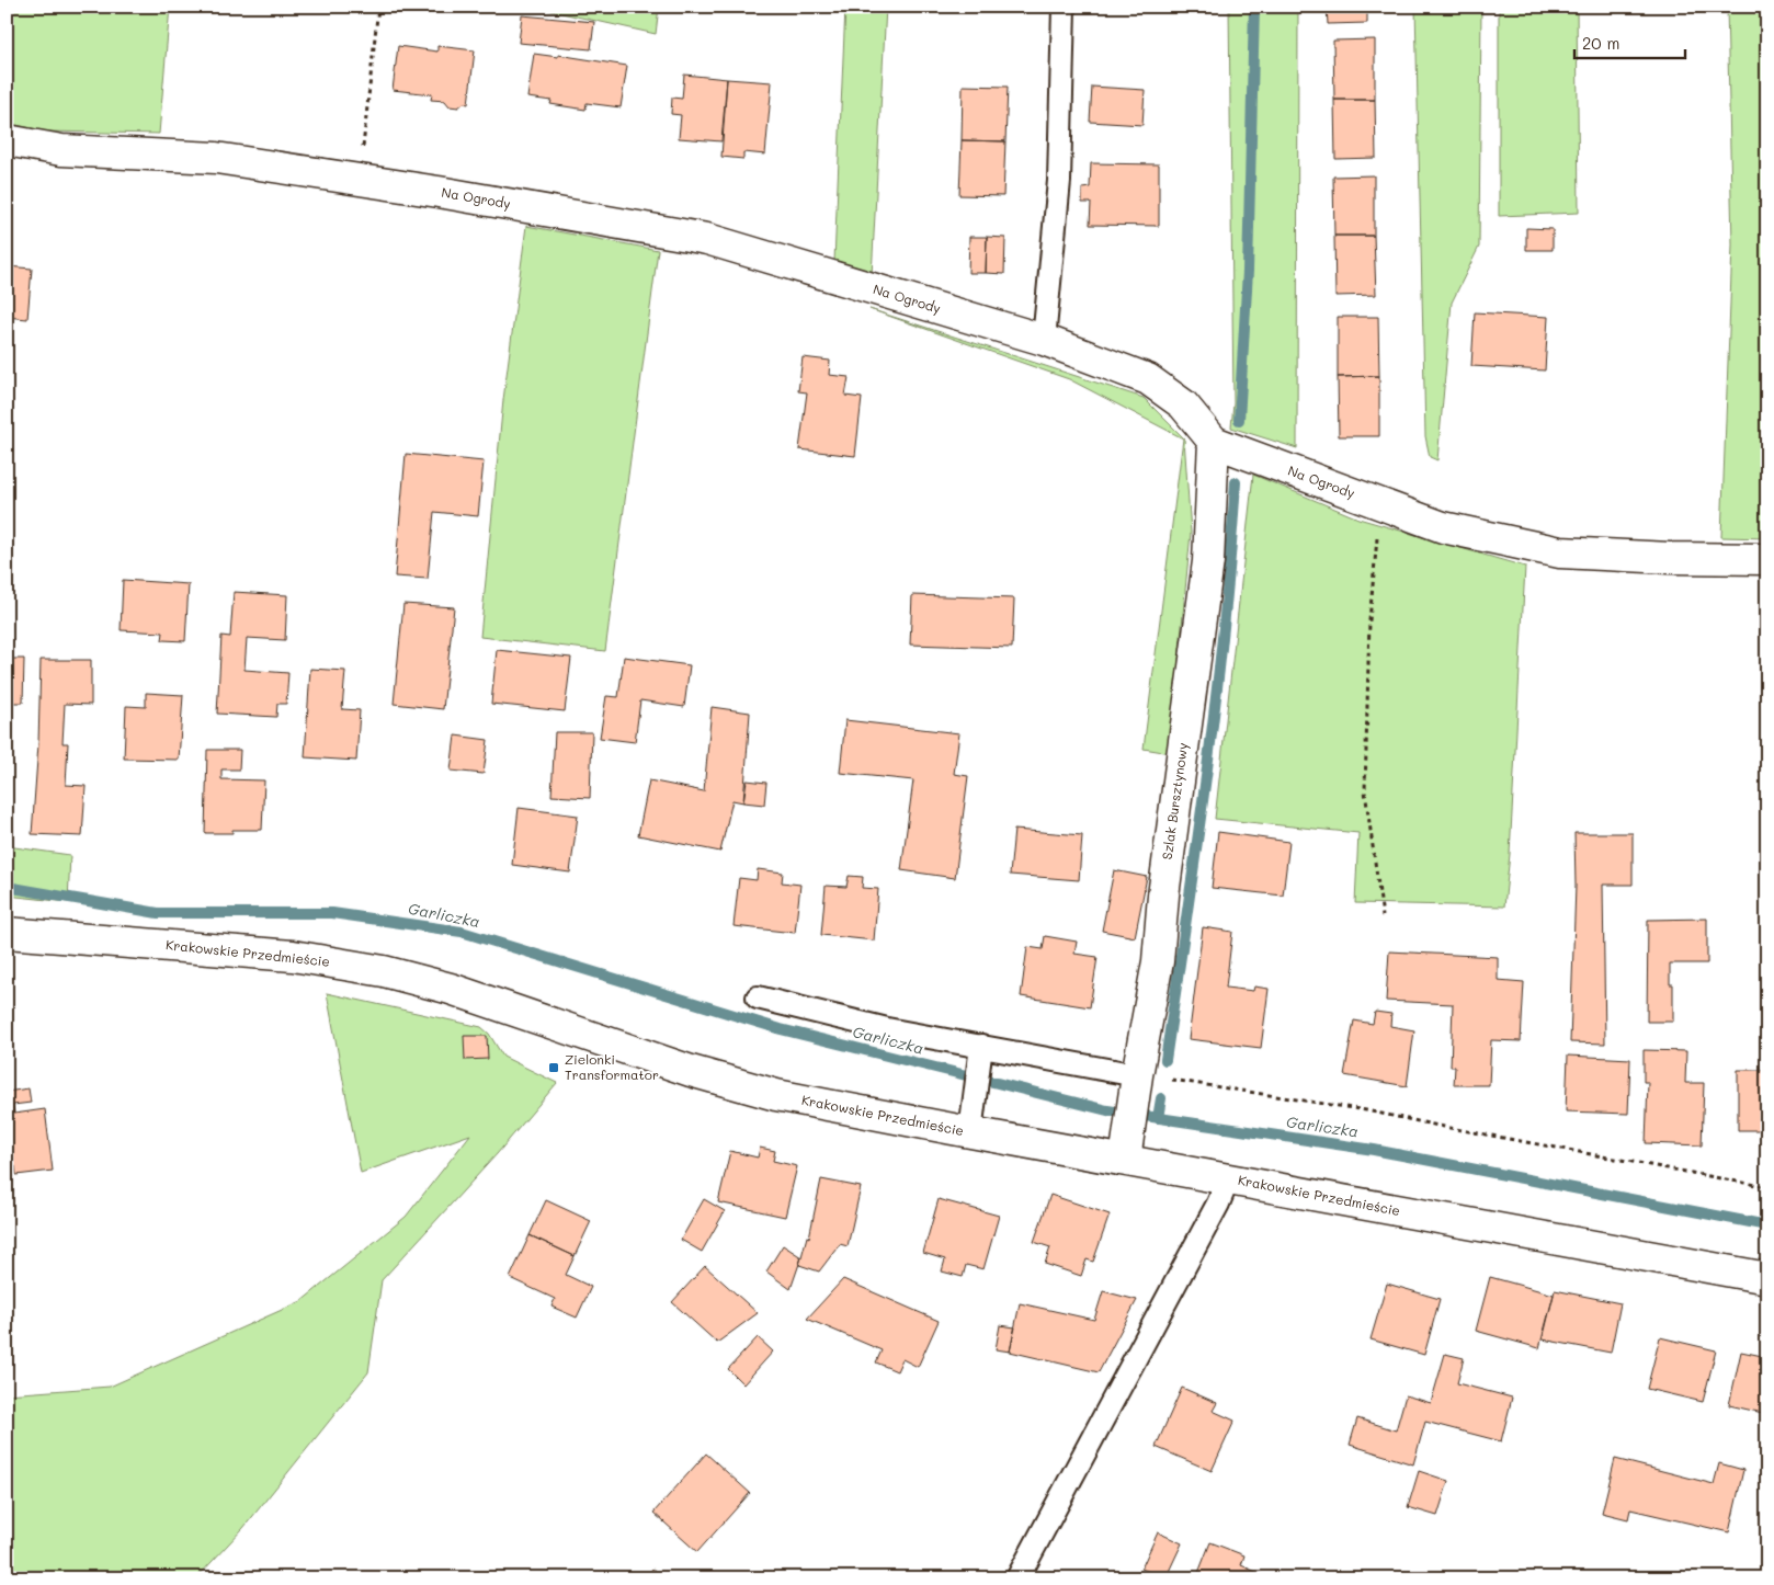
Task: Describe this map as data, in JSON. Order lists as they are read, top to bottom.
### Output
{
  "streets": {
    "street": ["Na Ogrody", "Szlak Bursztynowy", "Krakowskie Przedmieście"]
  },
  "crossings": [
    ["Na Ogrody", "Szlak Bursztynowy"],
    ["Szlak Bursztynowy", "Krakowskie Przedmieście"]
  ],
  "water": ["Garliczka"],
  "places": {
    "transit": ["Zielonki Transformator"]
  },
  "scale_bar": "20 m"
}
